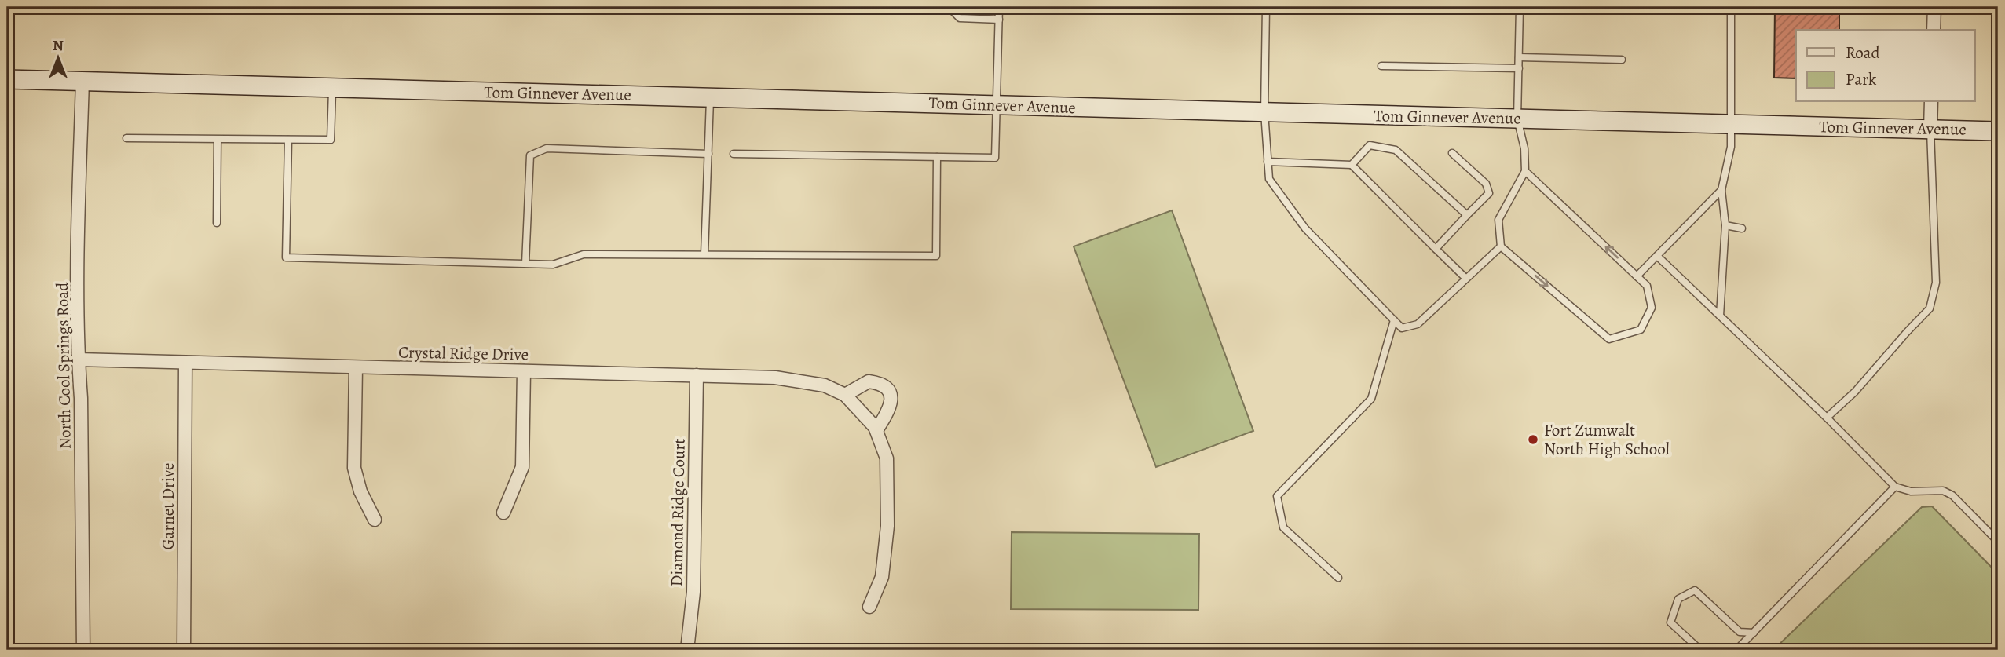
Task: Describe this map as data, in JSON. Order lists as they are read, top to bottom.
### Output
{
  "streets": {
    "main road": ["Tom Ginnever Avenue"],
    "street": [
      "Crystal Ridge Drive",
      "North Cool Springs Road",
      "Garnet Drive",
      "Diamond Ridge Court"
    ]
  },
  "crossings": [
    ["Tom Ginnever Avenue", "North Cool Springs Road"],
    ["Crystal Ridge Drive", "North Cool Springs Road"],
    ["Crystal Ridge Drive", "Garnet Drive"],
    ["Crystal Ridge Drive", "Diamond Ridge Court"]
  ],
  "places": ["Fort Zumwalt North High School"],
  "legend": ["Road", "Park"],
  "north": "top"
}
